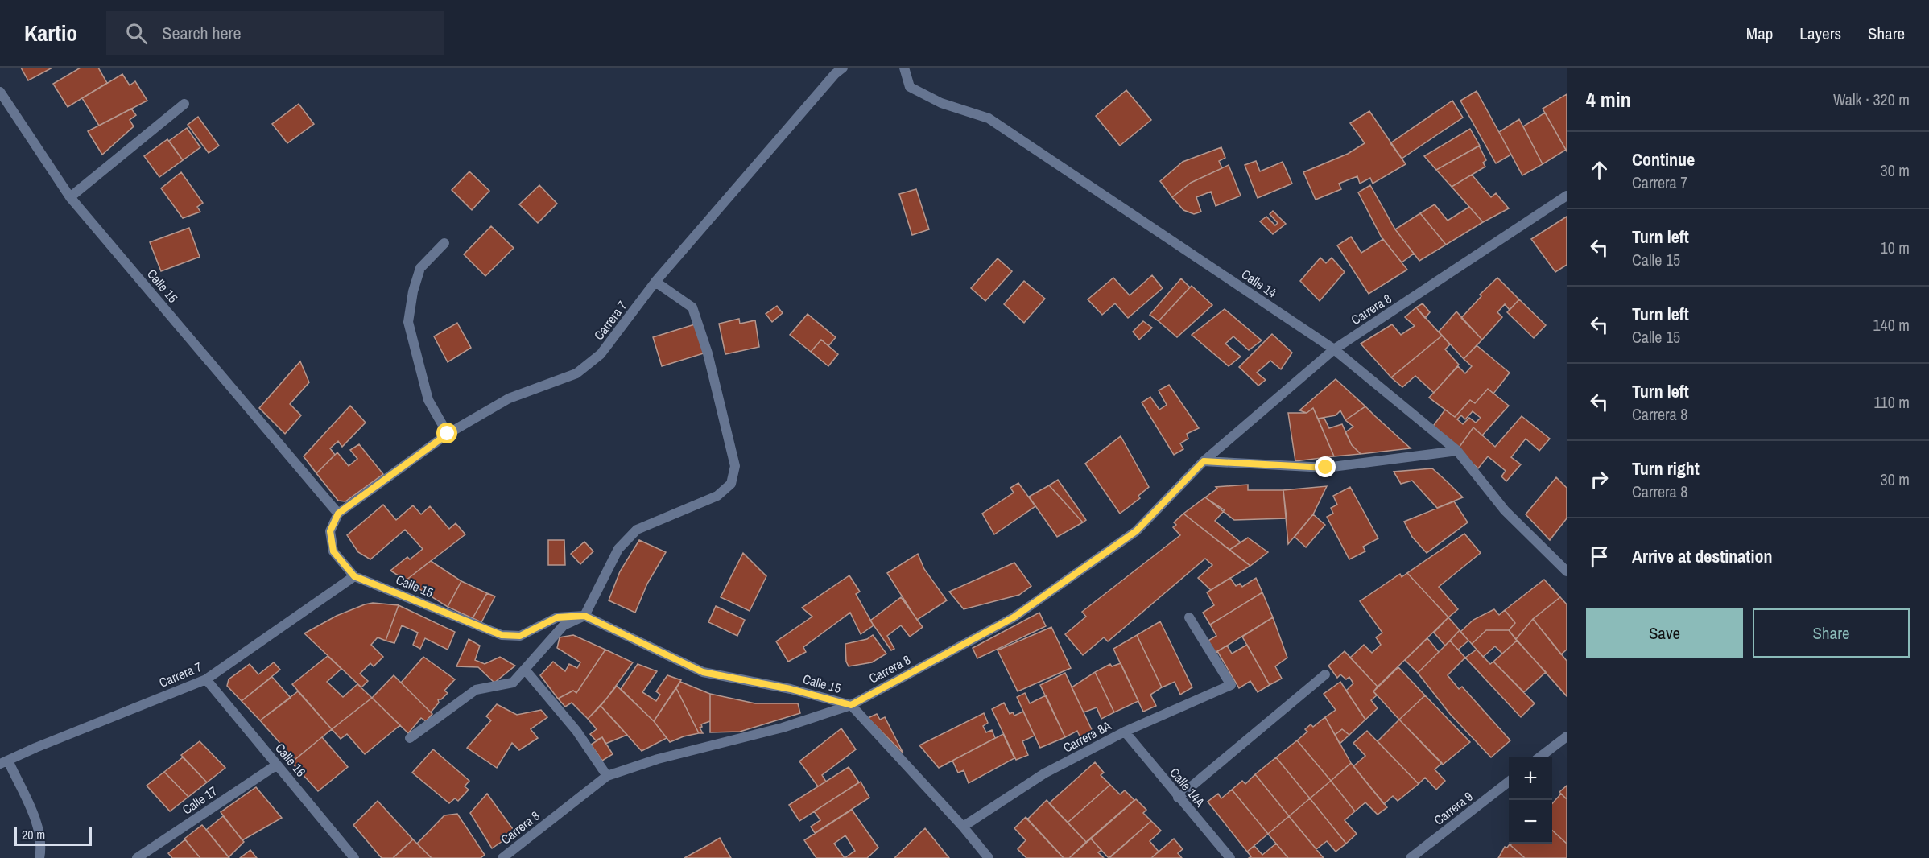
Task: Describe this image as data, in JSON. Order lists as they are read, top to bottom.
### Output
{
  "streets": {
    "street": [
      "Calle 14",
      "Calle 15",
      "Carrera 8",
      "Carrera 7",
      "Carrera 8A",
      "Calle 16",
      "Calle 14A",
      "Calle 17",
      "Carrera 9"
    ]
  },
  "crossings": [
    ["Calle 14", "Carrera 8"],
    ["Calle 15", "Carrera 8"],
    ["Calle 15", "Carrera 7"],
    ["Calle 15", "Carrera 8A"],
    ["Carrera 7", "Calle 16"],
    ["Carrera 8A", "Calle 14A"],
    ["Calle 16", "Calle 17"]
  ],
  "scale_bar": "20 m",
  "page": {
    "header": "Kartio",
    "search": "Search here",
    "nav": ["Map", "Layers", "Share"],
    "heading": ["4 min", "Walk · 320 m"],
    "list": [
      ["Continue", "Carrera 7", "30 m"],
      ["Turn left", "Calle 15", "10 m"],
      ["Turn left", "Calle 15", "140 m"],
      ["Turn left", "Carrera 8", "110 m"],
      ["Turn right", "Carrera 8", "30 m"],
      "Arrive at destination"
    ],
    "buttons": ["Save", "Share"],
    "map_buttons": ["+", "−"],
    "scale": "20 m"
  }
}
